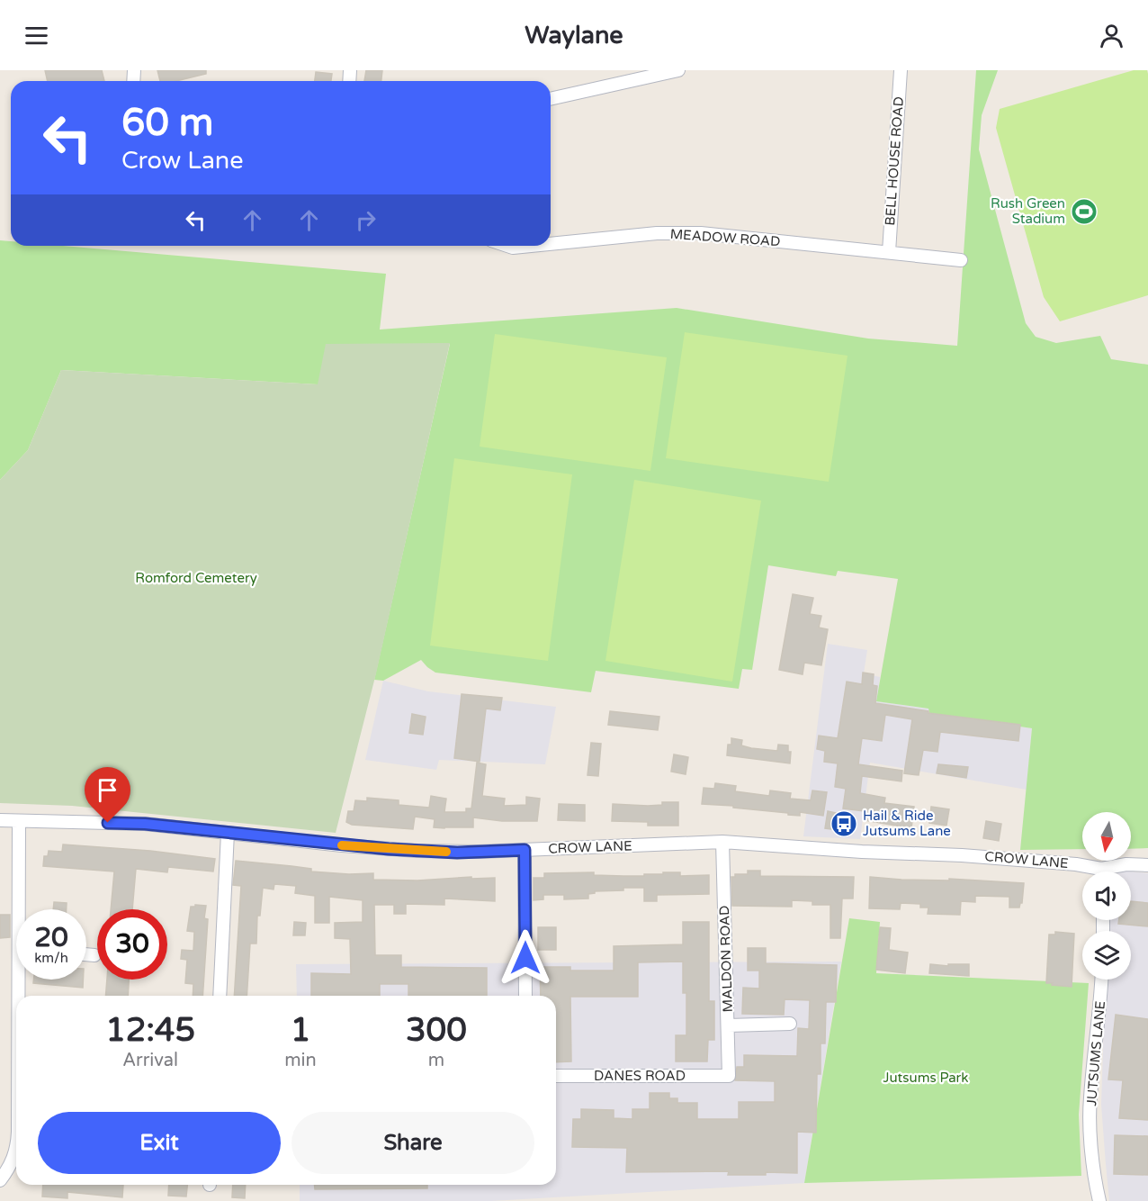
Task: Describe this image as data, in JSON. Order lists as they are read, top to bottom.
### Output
{
  "streets": {
    "street": [
      "BELL HOUSE ROAD",
      "MEADOW ROAD",
      "CROW LANE",
      "MALDON ROAD",
      "JUTSUMS LANE",
      "DANES ROAD"
    ]
  },
  "crossings": [
    ["BELL HOUSE ROAD", "MEADOW ROAD"],
    ["CROW LANE", "MALDON ROAD"],
    ["MALDON ROAD", "DANES ROAD"]
  ],
  "parks": ["Romford Cemetery", "Jutsums Park"],
  "places": {
    "sports": ["Rush Green Stadium"],
    "bus stop": ["Hail & Ride Jutsums Lane"]
  },
  "north": "bottom",
  "page": {
    "header": "Waylane",
    "turn": ["60 m", "Crow Lane"],
    "speed": "20 km/h",
    "limit": "30",
    "eta": [
      "12:45",
      "Arrival",
      "1",
      "min",
      "300",
      "m"
    ],
    "buttons": ["Exit", "Share"]
  }
}
